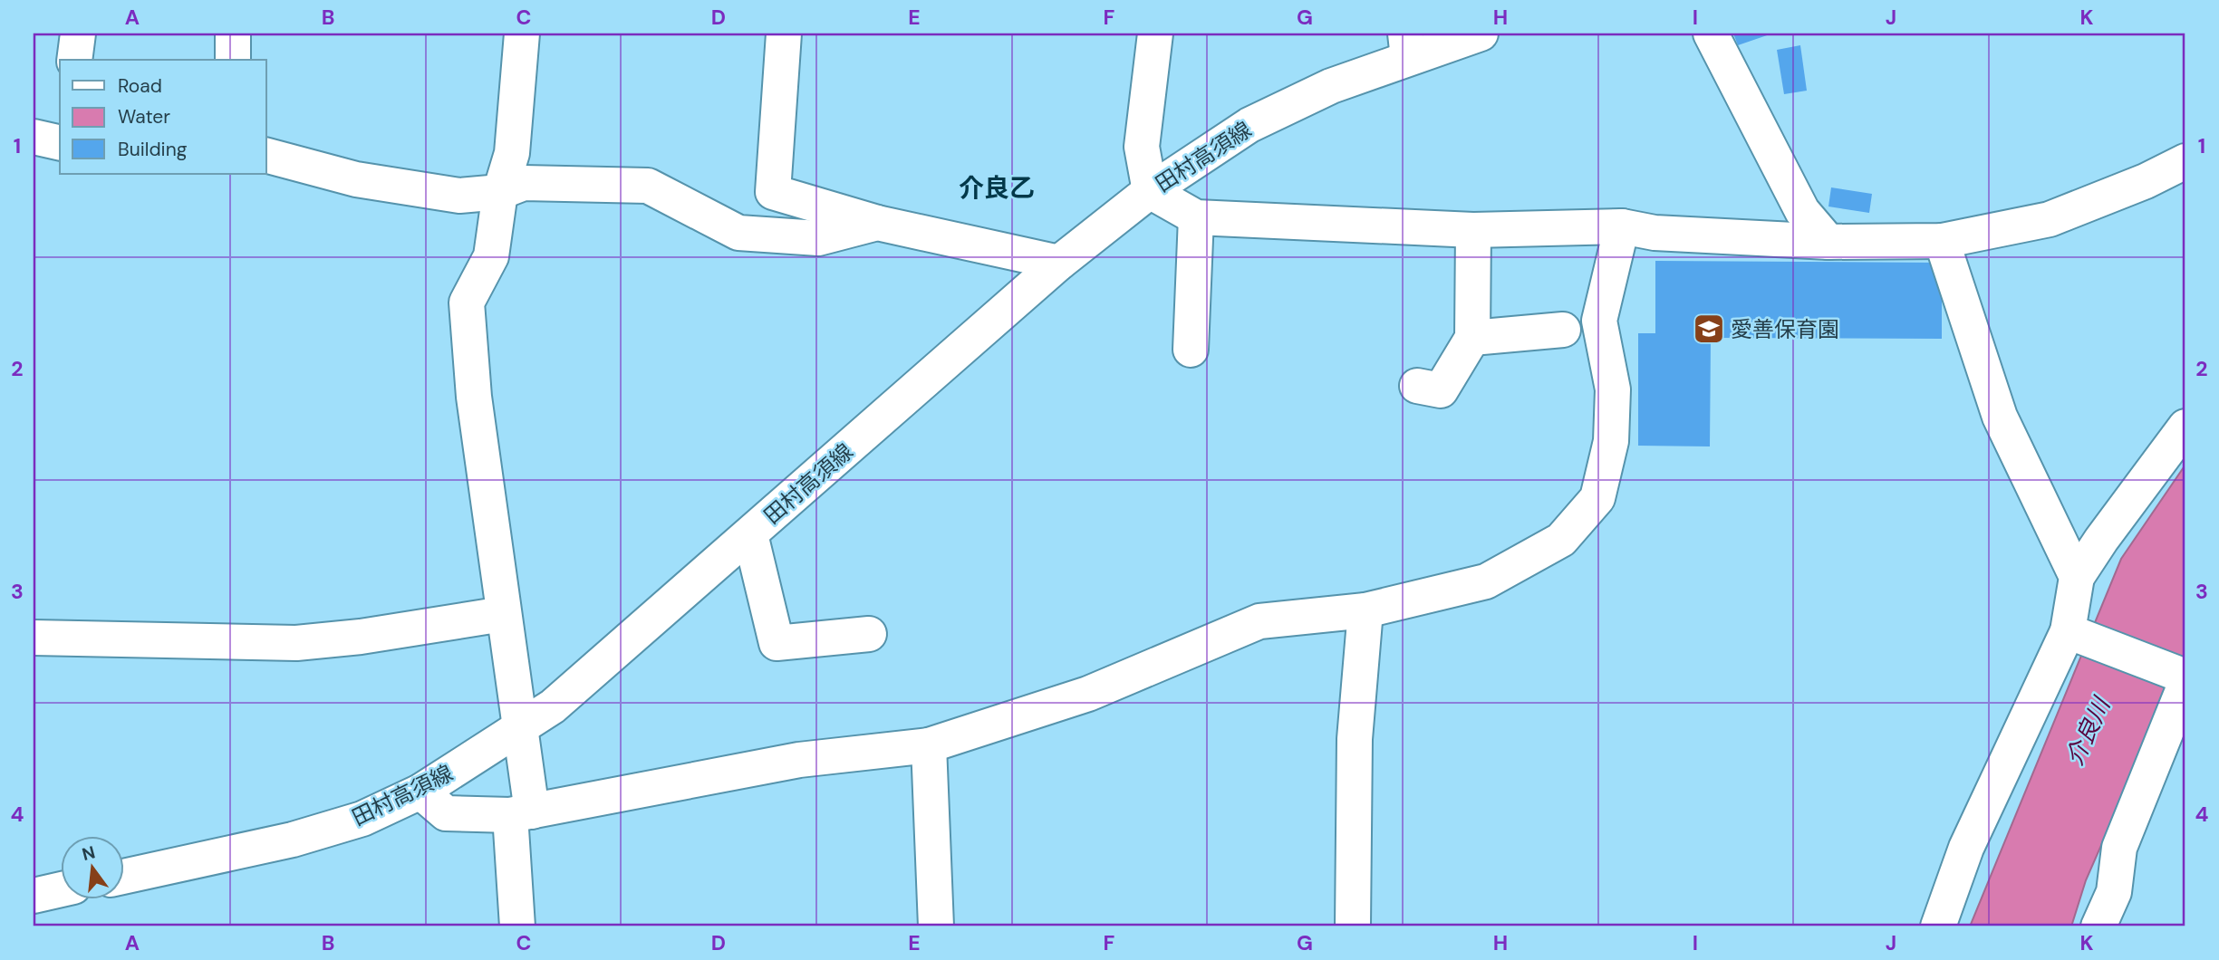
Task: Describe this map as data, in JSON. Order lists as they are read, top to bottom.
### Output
{
  "streets": {
    "street": ["田村高須線"]
  },
  "districts": ["介良乙"],
  "water": ["介良川"],
  "places": {
    "school or university": ["愛善保育園"]
  },
  "legend": ["Road", "Water", "Building"],
  "north": "top",
  "grid": {
    "columns": [
      "A",
      "B",
      "C",
      "D",
      "E",
      "F",
      "G",
      "H",
      "I",
      "J",
      "K"
    ],
    "rows": [
      "1",
      "2",
      "3",
      "4"
    ]
  }
}
